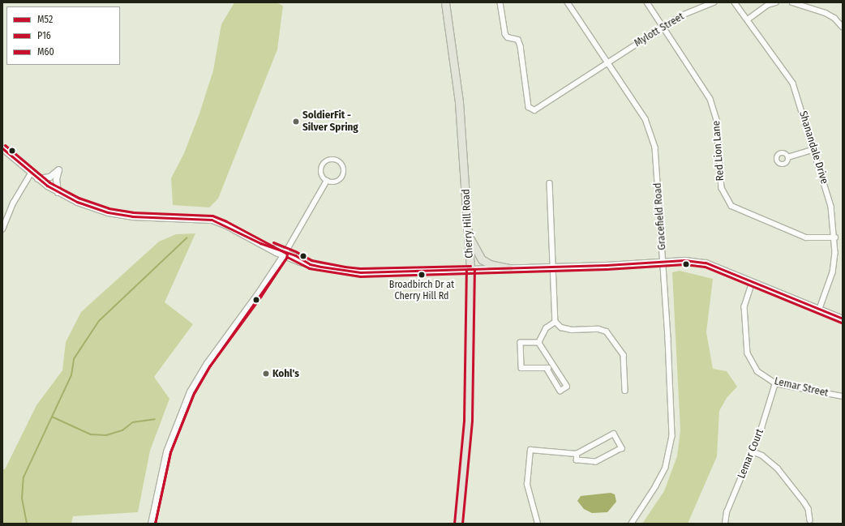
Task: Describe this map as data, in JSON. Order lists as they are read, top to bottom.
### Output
{
  "streets": {
    "main road": ["Cherry Hill Road"],
    "street": [
      "Mylott Street",
      "Shanandale Drive",
      "Red Lion Lane",
      "Gracefield Road",
      "Lemar Street",
      "Lemar Court"
    ]
  },
  "crossings": [
    ["Mylott Street", "Red Lion Lane"],
    ["Mylott Street", "Gracefield Road"],
    ["Shanandale Drive", "Red Lion Lane"],
    ["Lemar Street", "Lemar Court"]
  ],
  "places": ["SoldierFit - Silver Spring", "Broadbirch Dr at Cherry Hill Rd", "Kohl's"],
  "lines": ["transit line M60", "transit line M52", "transit line P16"],
  "legend": ["M52", "P16", "M60"]
}
